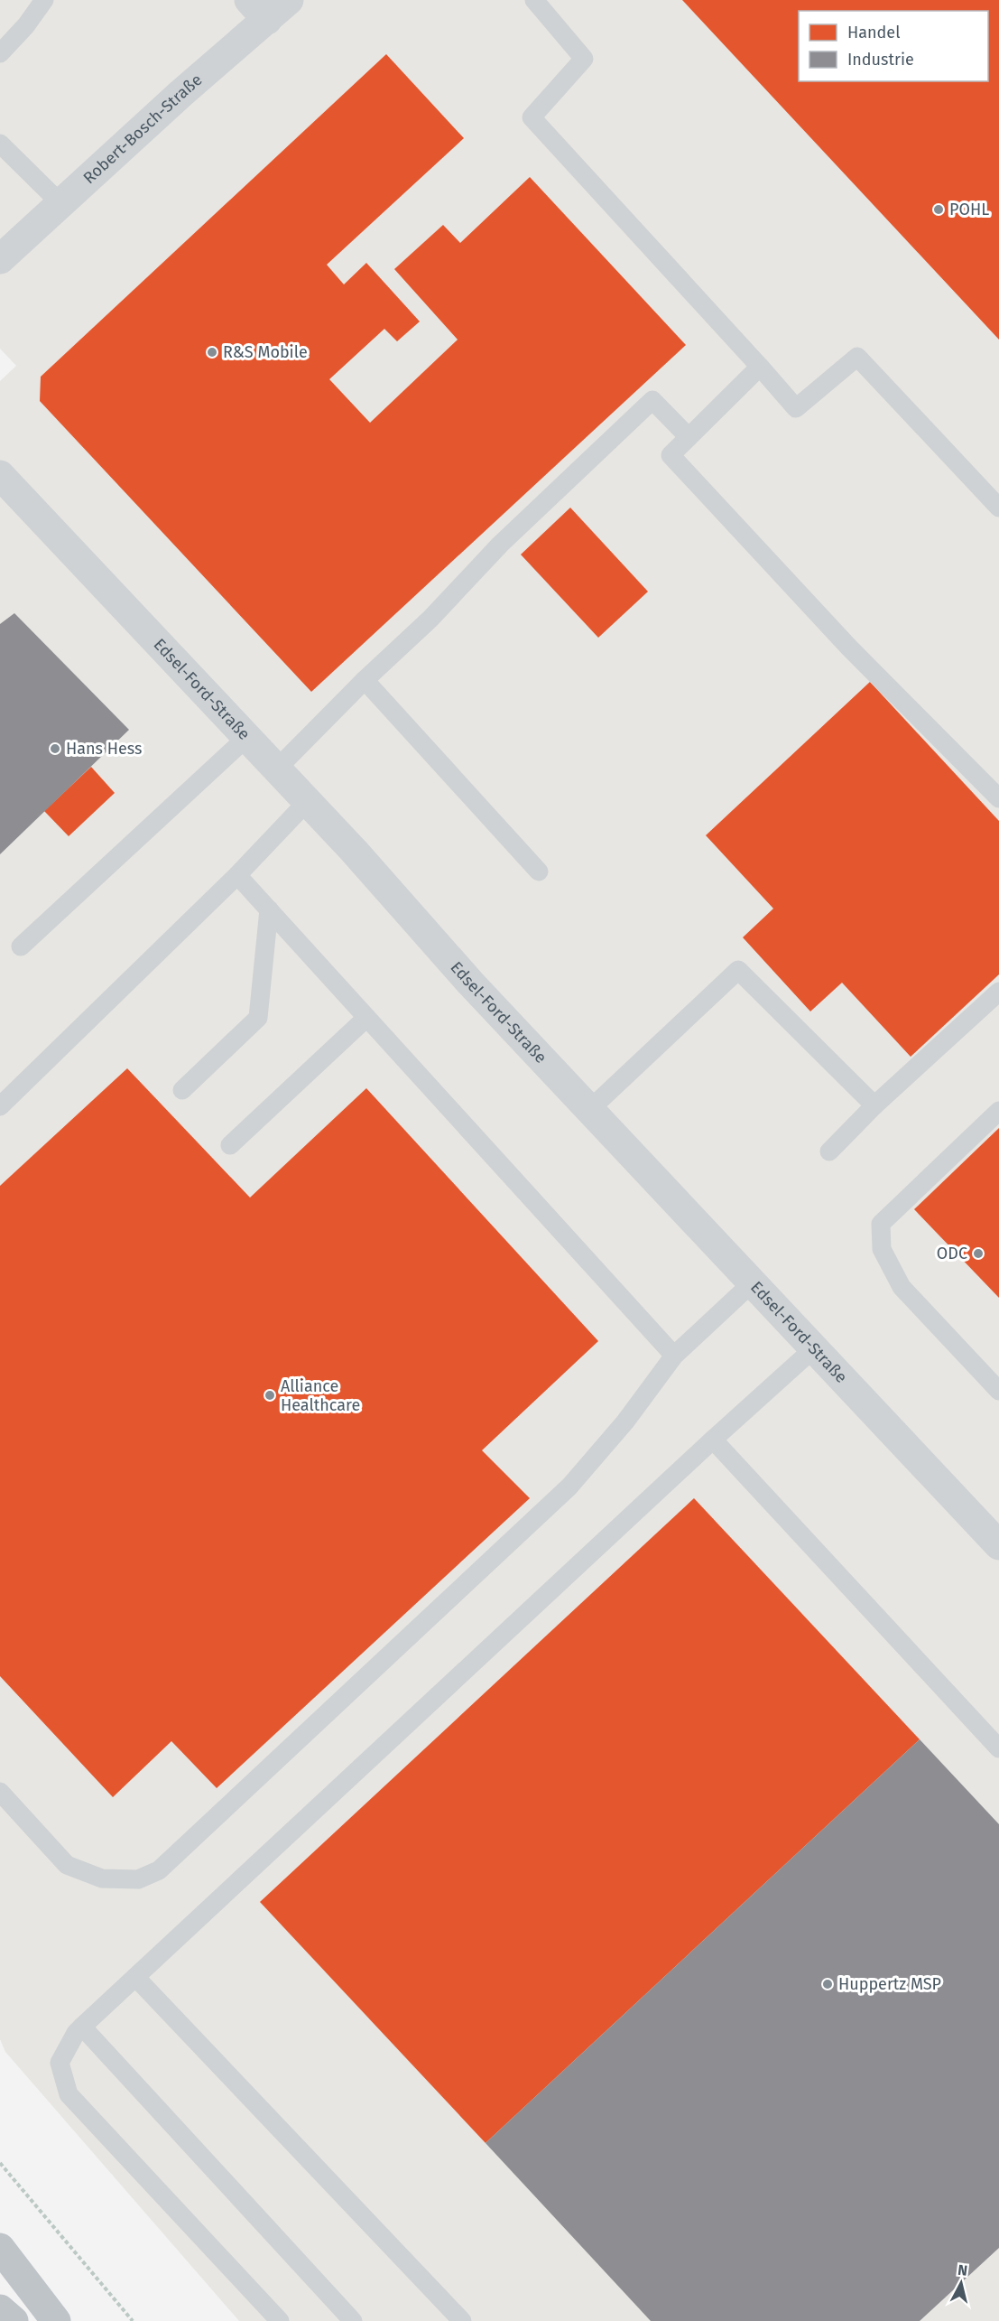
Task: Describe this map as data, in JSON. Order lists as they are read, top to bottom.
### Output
{
  "streets": {
    "street": ["Robert-Bosch-Straße", "Edsel-Ford-Straße"]
  },
  "places": [
    "POHL",
    "R&S Mobile",
    "Hans Hess",
    "ODC",
    "Alliance Healthcare",
    "Huppertz MSP"
  ],
  "legend": ["Handel", "Industrie"],
  "north": "top"
}
